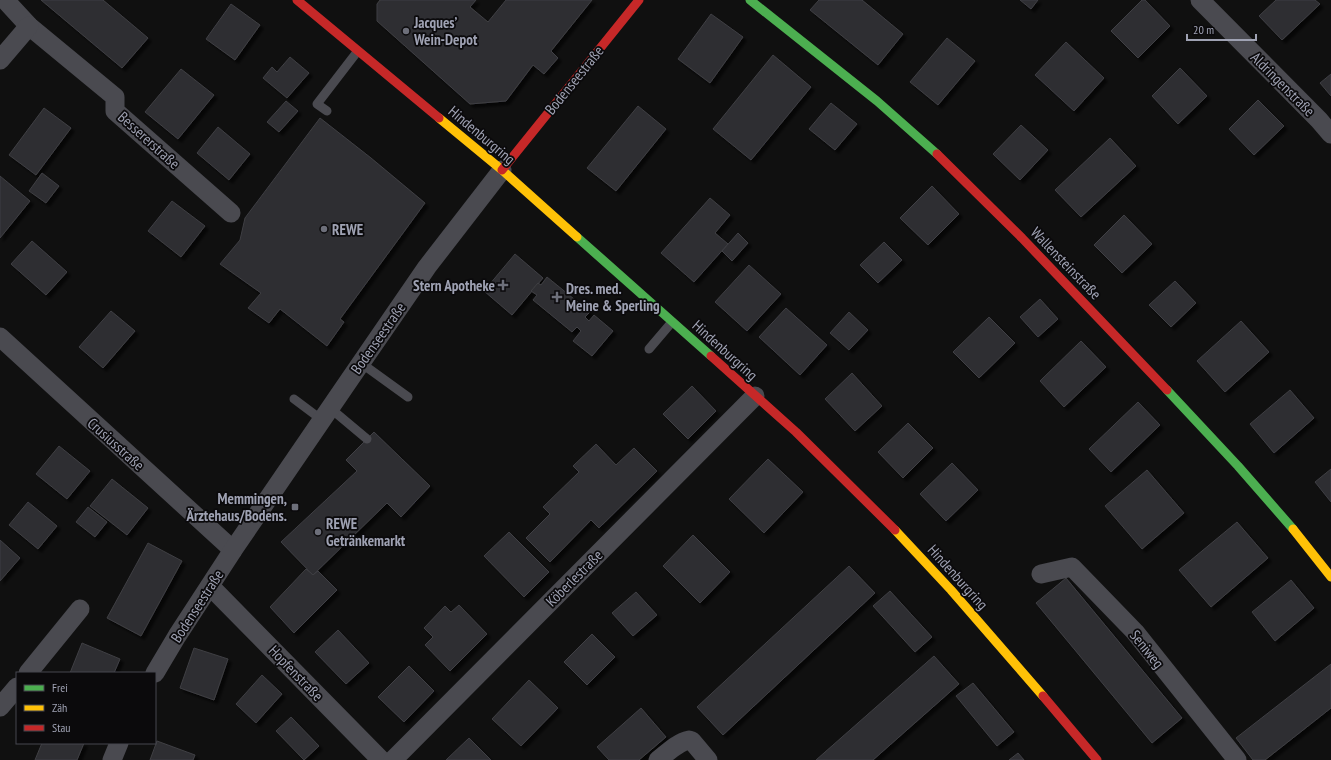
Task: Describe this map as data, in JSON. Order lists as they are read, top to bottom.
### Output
{
  "streets": {
    "main road": ["Bodenseestraße", "Hindenburgring", "Wallensteinstraße"],
    "street": [
      "Aldringenstraße",
      "Bessererstraße",
      "Crusiusstraße",
      "Köberlestraße",
      "Seniweg",
      "Hopfenstraße"
    ]
  },
  "crossings": [
    ["Bodenseestraße", "Hindenburgring"],
    ["Bodenseestraße", "Crusiusstraße"],
    ["Bodenseestraße", "Hopfenstraße"],
    ["Hindenburgring", "Köberlestraße"]
  ],
  "places": {
    "other": ["Jacques’ Wein-Depot", "REWE", "REWE Getränkemarkt"],
    "health": ["Stern Apotheke", "Dres. med. Meine & Sperling"],
    "transit": ["Memmingen, Ärztehaus/Bodens."]
  },
  "legend": ["Frei", "Zäh", "Stau"],
  "scale_bar": "20 m"
}
